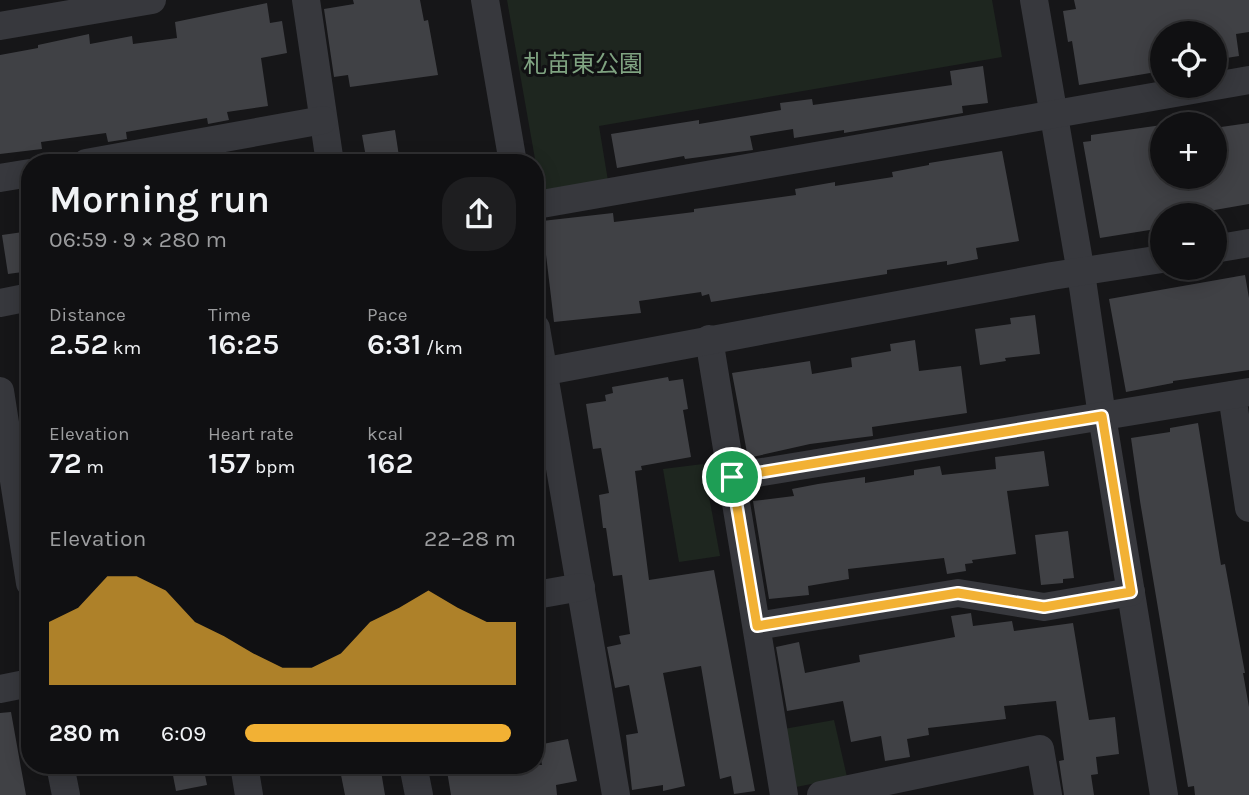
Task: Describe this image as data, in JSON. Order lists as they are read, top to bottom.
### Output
{
  "parks": ["札苗東公園"],
  "page": {
    "map_buttons": ["+", "−"],
    "heading": ["Morning run", "06:59 · 9 × 280 m"],
    "stats": [
      ["Distance", "2.52 km"],
      ["Time", "16:25"],
      ["Pace", "6:31 /km"],
      ["Elevation", "72 m"],
      ["Heart rate", "157 bpm"],
      ["kcal", "162"]
    ],
    "chart": ["Elevation", "22–28 m"],
    "list": [
      {
        "name": "280 m",
        "note": "6:09"
      }
    ]
  }
}
